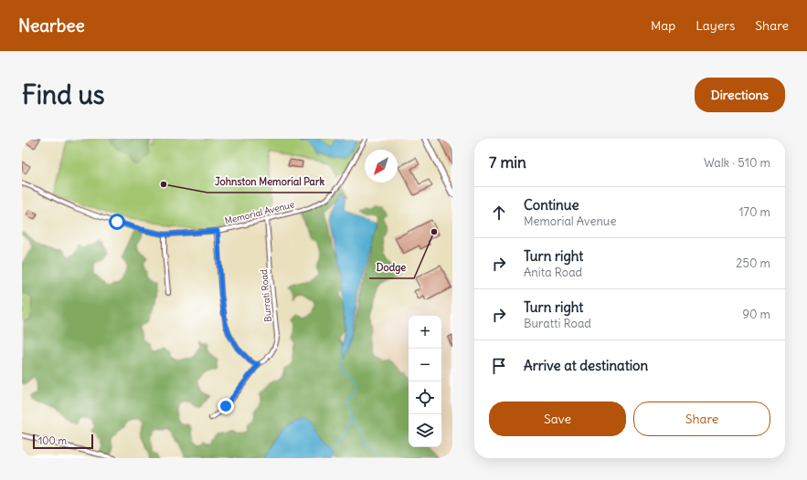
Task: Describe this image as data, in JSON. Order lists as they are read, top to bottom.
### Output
{
  "streets": {
    "street": ["Memorial Avenue", "Burrati Road"]
  },
  "crossings": [
    ["Memorial Avenue", "Burrati Road"]
  ],
  "places": ["Johnston Memorial Park", "Dodge"],
  "scale_bar": "100 m",
  "north": "bottom left",
  "page": {
    "header": "Nearbee",
    "nav": ["Map", "Layers", "Share"],
    "buttons": [
      "Directions",
      ["Save", "Share"]
    ],
    "title": "Find us",
    "heading": ["7 min", "Walk · 510 m"],
    "list": [
      ["Continue", "Memorial Avenue", "170 m"],
      ["Turn right", "Anita Road", "250 m"],
      ["Turn right", "Buratti Road", "90 m"],
      "Arrive at destination"
    ],
    "map_buttons": ["+", "−"],
    "scale": "100 m"
  }
}
